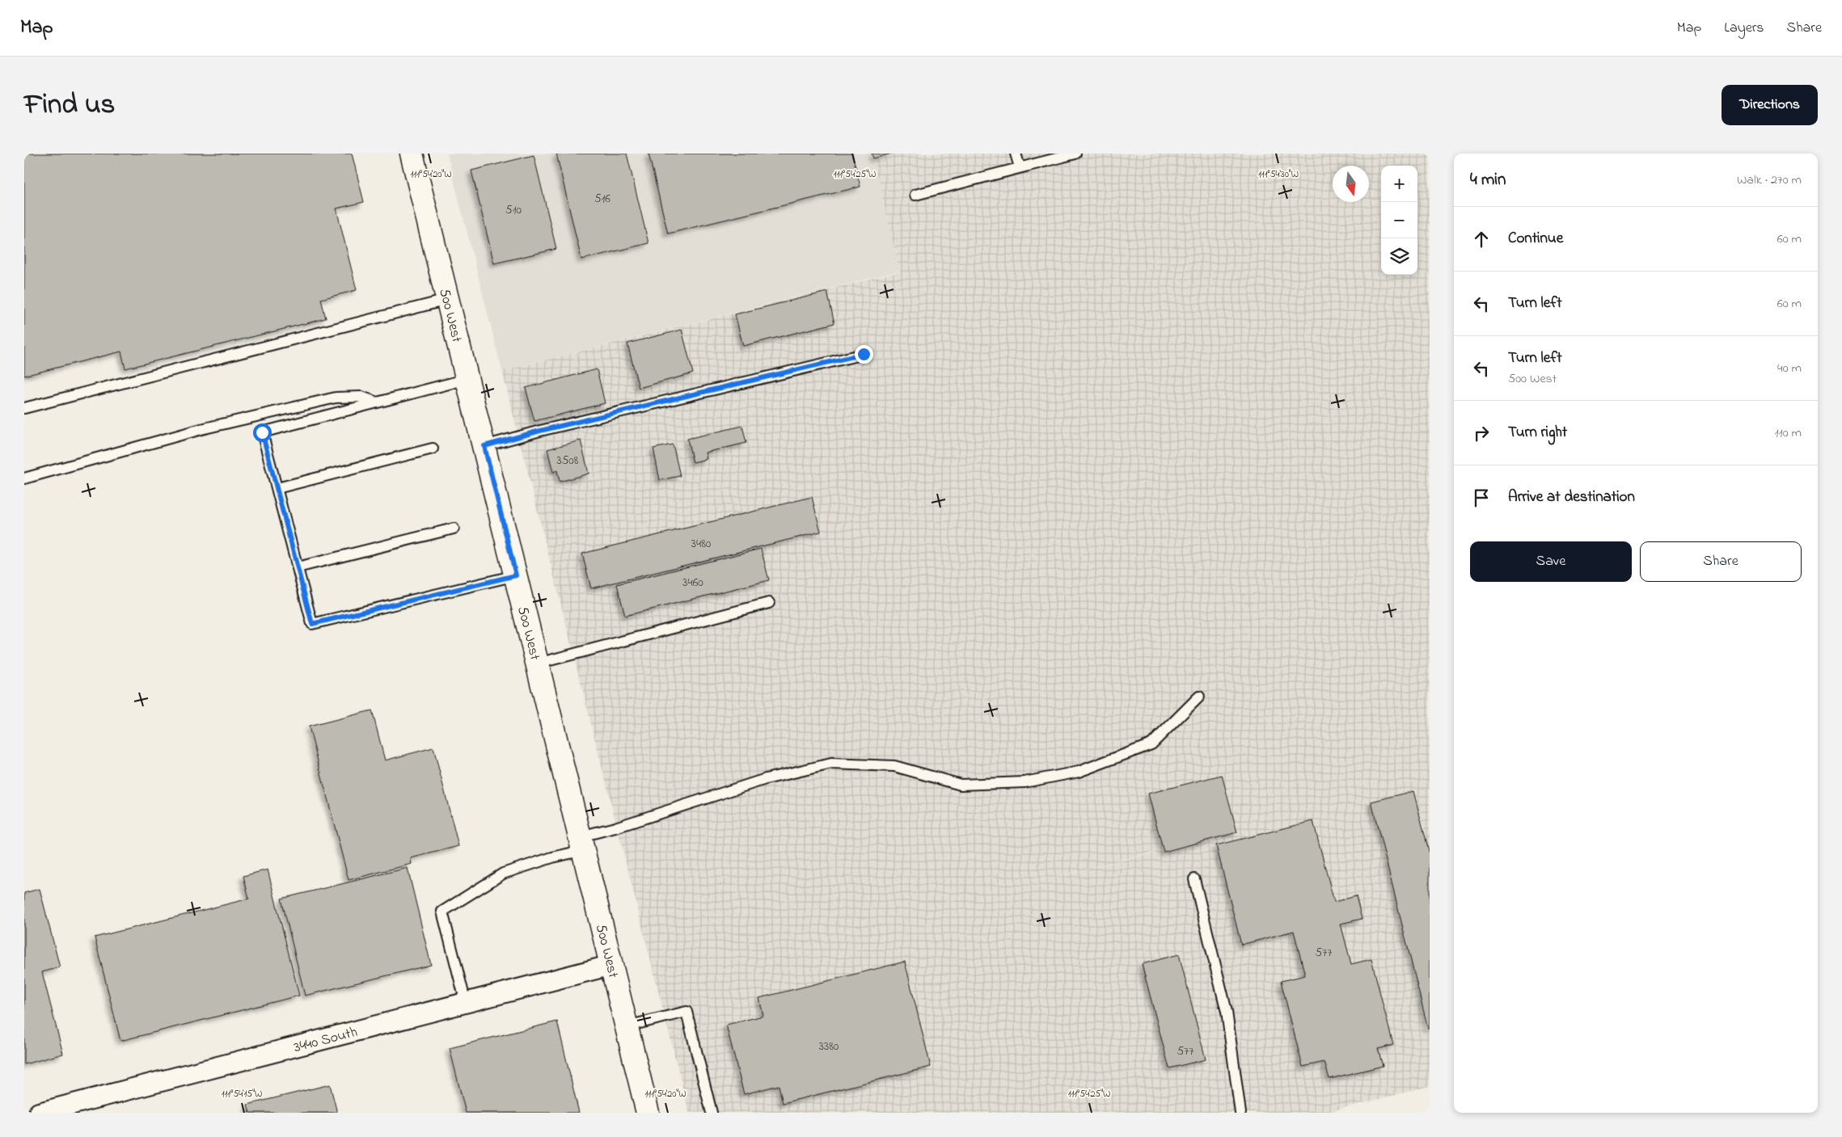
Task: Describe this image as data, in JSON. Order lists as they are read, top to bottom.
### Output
{
  "streets": {
    "main road": ["500 West"],
    "street": ["3440 South"]
  },
  "crossings": [
    ["500 West", "3440 South"]
  ],
  "house_numbers": [
    "516",
    "510",
    "3508",
    "3480",
    "3460",
    "577",
    "3380",
    "577"
  ],
  "north": "bottom",
  "page": {
    "header": "Map",
    "nav": ["Map", "Layers", "Share"],
    "title": "Find us",
    "buttons": [
      "Directions",
      ["Save", "Share"]
    ],
    "heading": ["4 min", "Walk · 270 m"],
    "map_buttons": ["+", "−"],
    "list": [
      ["Continue", "60 m"],
      ["Turn left", "60 m"],
      ["Turn left", "500 West", "40 m"],
      ["Turn right", "110 m"],
      "Arrive at destination"
    ]
  },
  "coordinates": [
    "111°54'20\"W",
    "111°54'25\"W",
    "111°54'30\"W",
    "111°54'15\"W"
  ]
}
